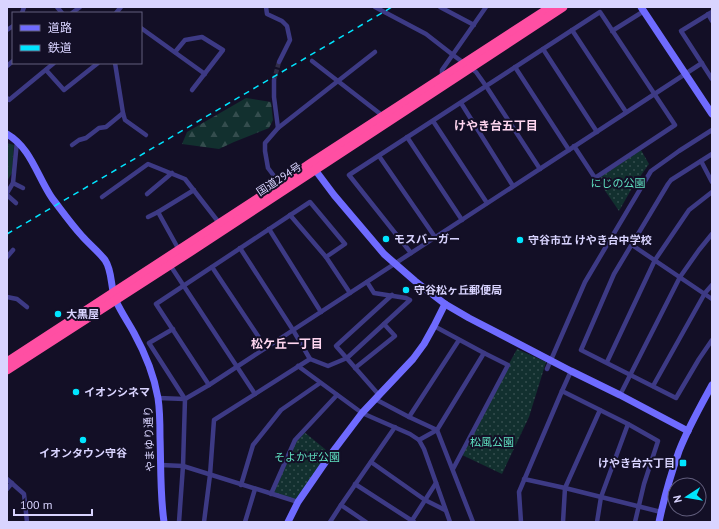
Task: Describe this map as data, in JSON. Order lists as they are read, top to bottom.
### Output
{
  "streets": {
    "highway": ["国道294号"],
    "street": ["やまゆり通り"]
  },
  "crossings": [
    ["国道294号", "やまゆり通り"]
  ],
  "districts": ["けやき台五丁目", "松ケ丘一丁目"],
  "parks": ["にじの公園", "松風公園", "そよかぜ公園"],
  "places": {
    "other": [
      "モスバーガー",
      "守谷市立 けやき台中学校",
      "守谷松ヶ丘郵便局",
      "大黒屋",
      "イオンシネマ",
      "イオンタウン守谷"
    ],
    "transit": ["けやき台六丁目"]
  },
  "legend": ["道路", "鉄道"],
  "scale_bar": "100 m",
  "north": "left"
}
